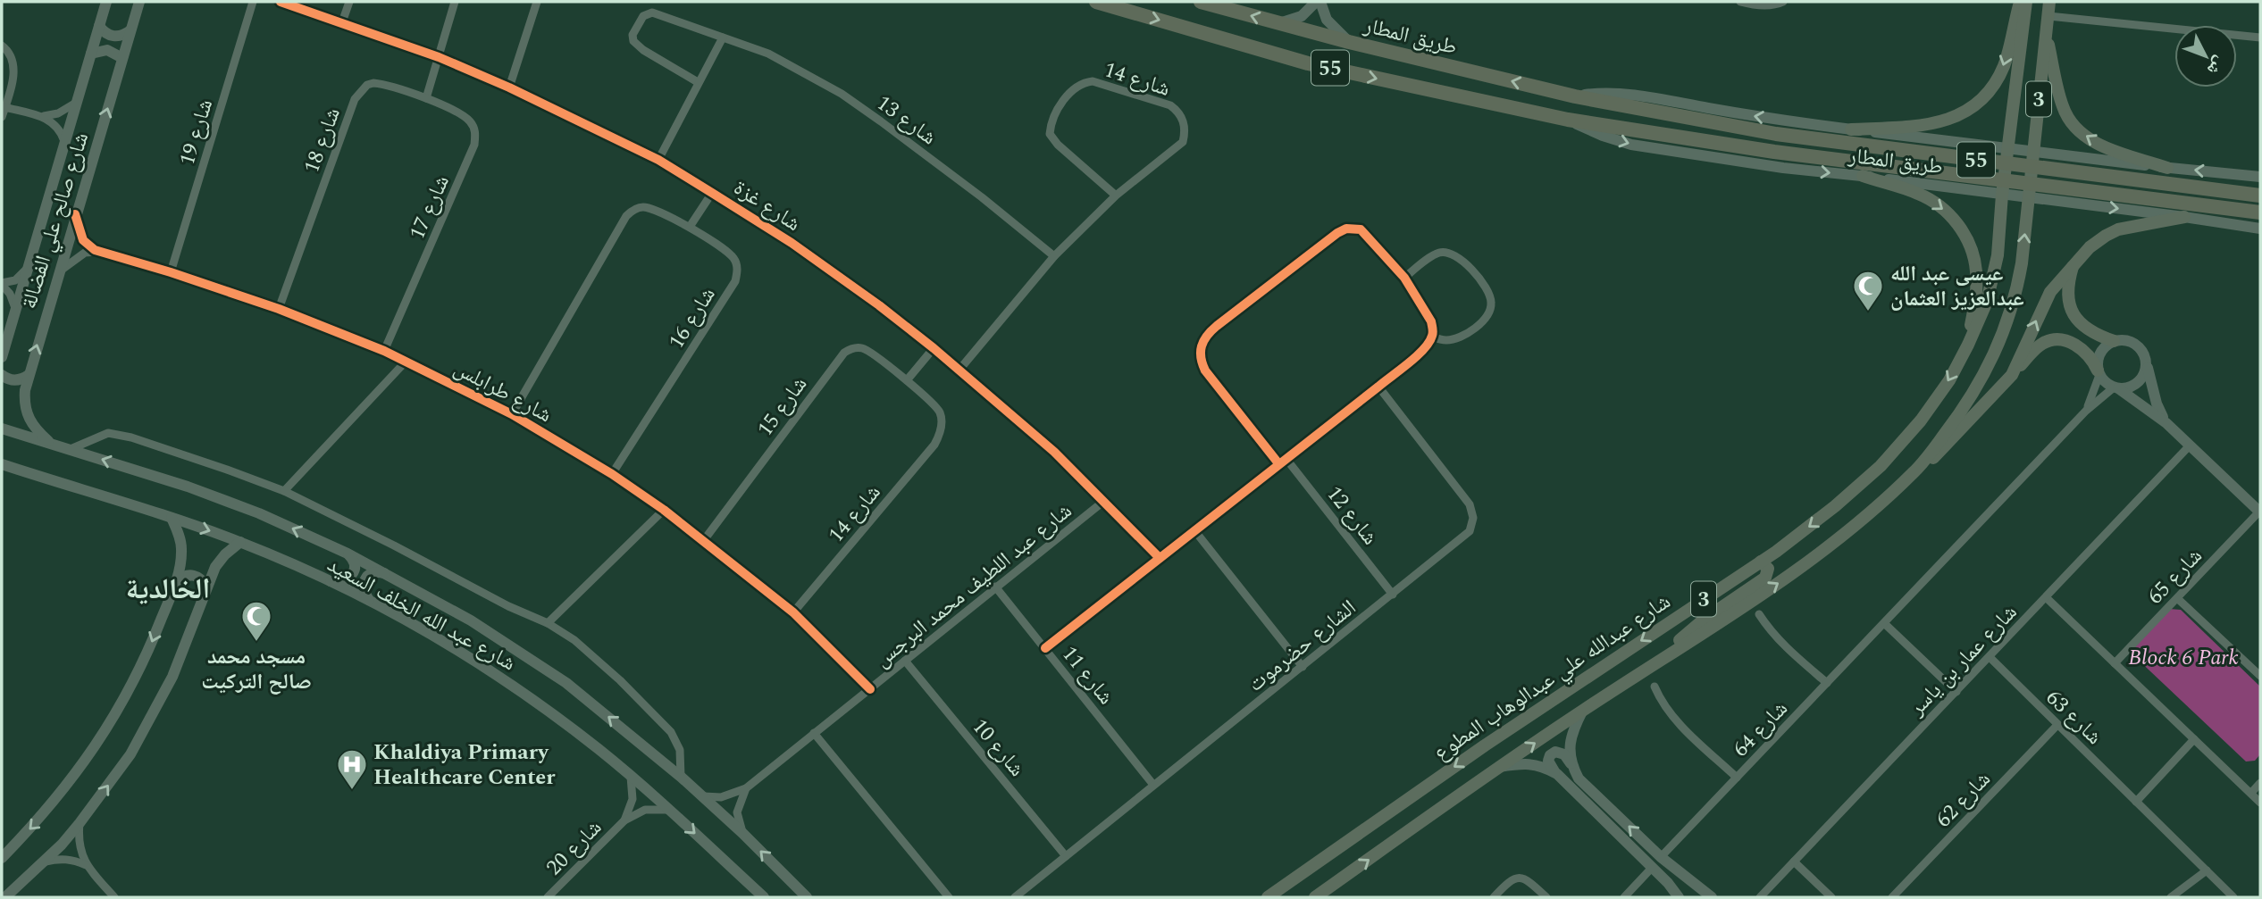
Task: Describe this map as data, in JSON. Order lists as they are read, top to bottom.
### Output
{
  "streets": {
    "highway": ["طريق المطار", "55"],
    "main road": [
      "3",
      "شارع صالح علي الفضالة",
      "شارع عبد الله الخلف السعيد",
      "شارع عبدالله علي عبدالوهاب المطوع"
    ],
    "street": [
      "شارع 14",
      "شارع 13",
      "شارع 19",
      "شارع 18",
      "شارع غزة",
      "شارع 17",
      "شارع 16",
      "شارع طرابلس",
      "شارع 15",
      "شارع 12",
      "شارع 65",
      "شارع عبد اللطيف محمد البرجس",
      "الشارع حضرموت",
      "شارع عمار بن ياسر",
      "شارع 11",
      "شارع 63",
      "شارع 64",
      "شارع 10",
      "شارع 62",
      "شارع 20"
    ]
  },
  "crossings": [
    ["طريق المطار", "3"],
    ["طريق المطار", "شارع عبدالله علي عبدالوهاب المطوع"],
    ["شارع 14", "شارع 13"],
    ["شارع 14", "شارع غزة"],
    ["شارع 14", "شارع طرابلس"],
    ["شارع 14", "شارع 15"],
    ["3", "شارع عبدالله علي عبدالوهاب المطوع"],
    ["شارع 19", "شارع طرابلس"],
    ["شارع 18", "شارع 17"],
    ["شارع 18", "شارع طرابلس"],
    ["شارع غزة", "شارع عبد اللطيف محمد البرجس"],
    ["شارع 17", "شارع طرابلس"],
    ["شارع صالح علي الفضالة", "شارع عبد الله الخلف السعيد"],
    ["شارع 16", "شارع طرابلس"],
    ["شارع طرابلس", "شارع 15"],
    ["شارع طرابلس", "شارع عبد اللطيف محمد البرجس"],
    ["شارع 12", "الشارع حضرموت"],
    ["شارع عبد اللطيف محمد البرجس", "شارع عبد الله الخلف السعيد"],
    ["شارع عبد اللطيف محمد البرجس", "شارع 11"],
    ["شارع عبد اللطيف محمد البرجس", "شارع 10"],
    ["شارع عبد الله الخلف السعيد", "شارع 20"],
    ["الشارع حضرموت", "شارع 11"],
    ["الشارع حضرموت", "شارع 10"],
    ["شارع عمار بن ياسر", "شارع 63"],
    ["شارع 63", "شارع 62"]
  ],
  "districts": ["الخالدية"],
  "parks": ["Block 6 Park"],
  "places": {
    "mosque": ["عيسى عبد الله عبدالعزيز العثمان", "مسجد محمد صالح التركيت"],
    "hospital": ["Khaldiya Primary Healthcare Center"]
  },
  "north": "bottom right"
}
